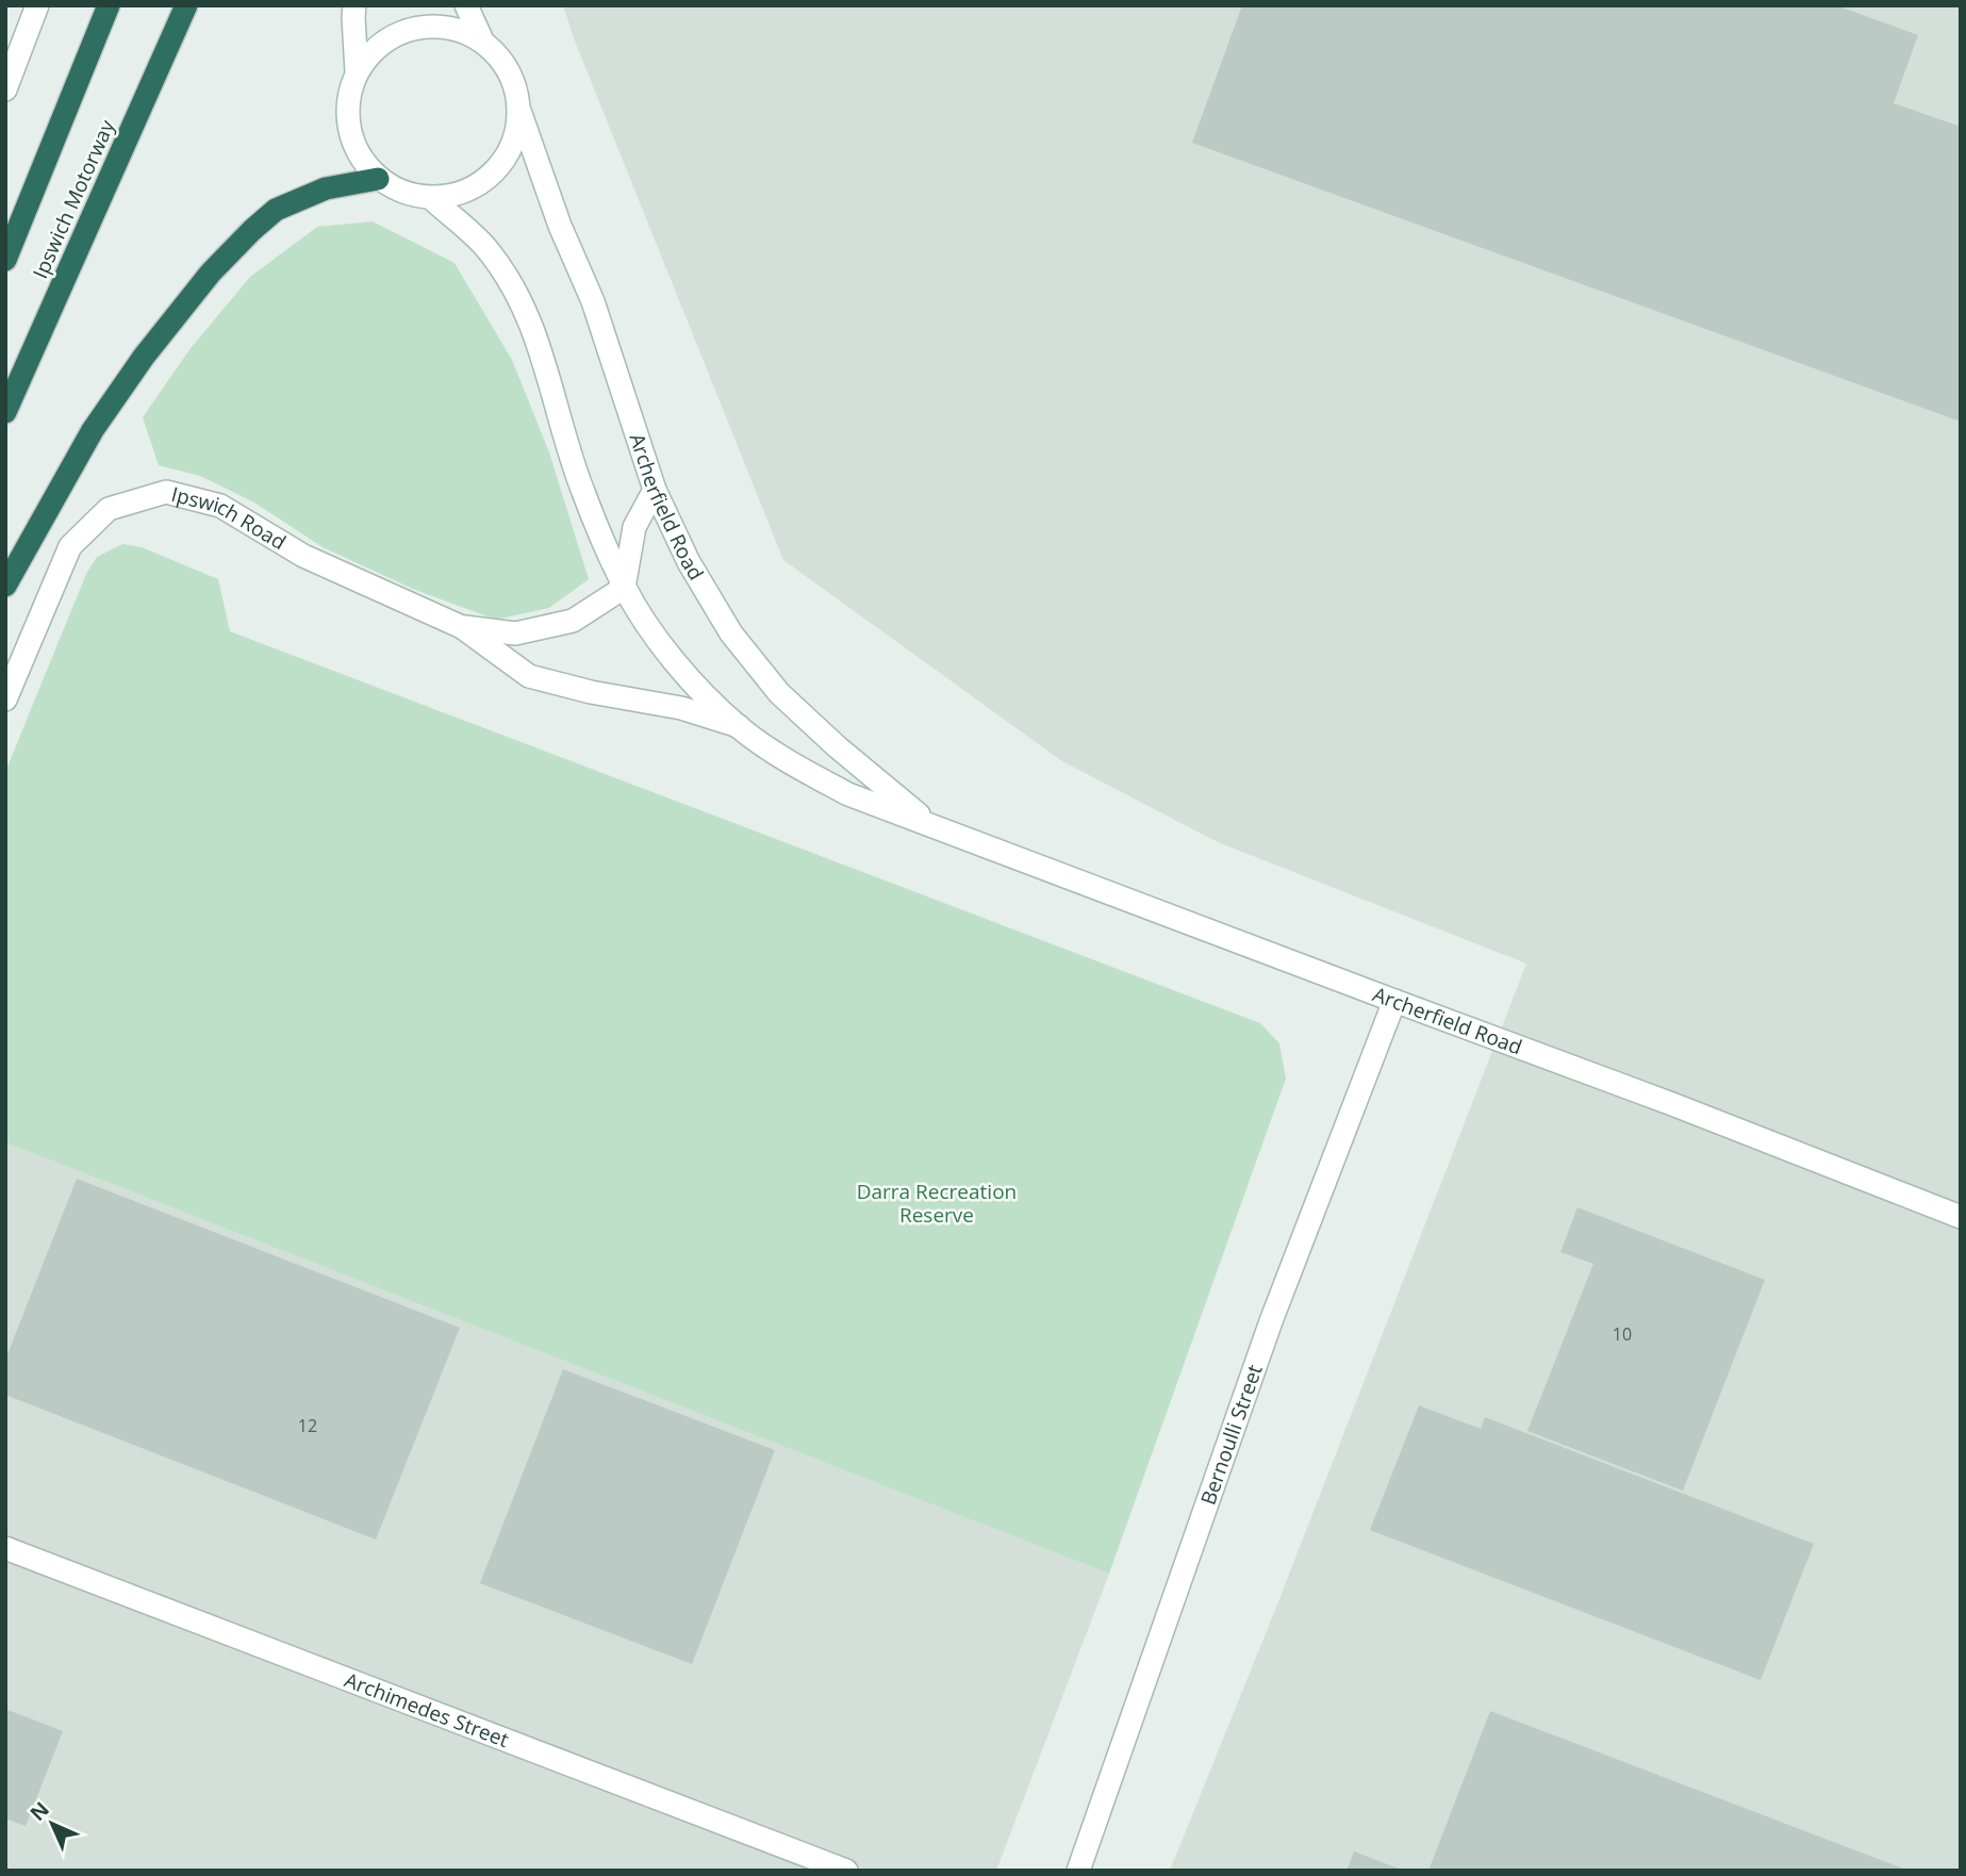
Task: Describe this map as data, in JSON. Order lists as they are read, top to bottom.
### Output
{
  "streets": {
    "highway": ["Ipswich Motorway"],
    "main road": [
      "Archerfield Road",
      "Ipswich Road",
      "Bernoulli Street",
      "Archimedes Street"
    ]
  },
  "crossings": [
    ["Archerfield Road", "Ipswich Road"],
    ["Archerfield Road", "Bernoulli Street"]
  ],
  "parks": ["Darra Recreation Reserve"],
  "house_numbers": ["10", "12"],
  "north": "top left"
}
